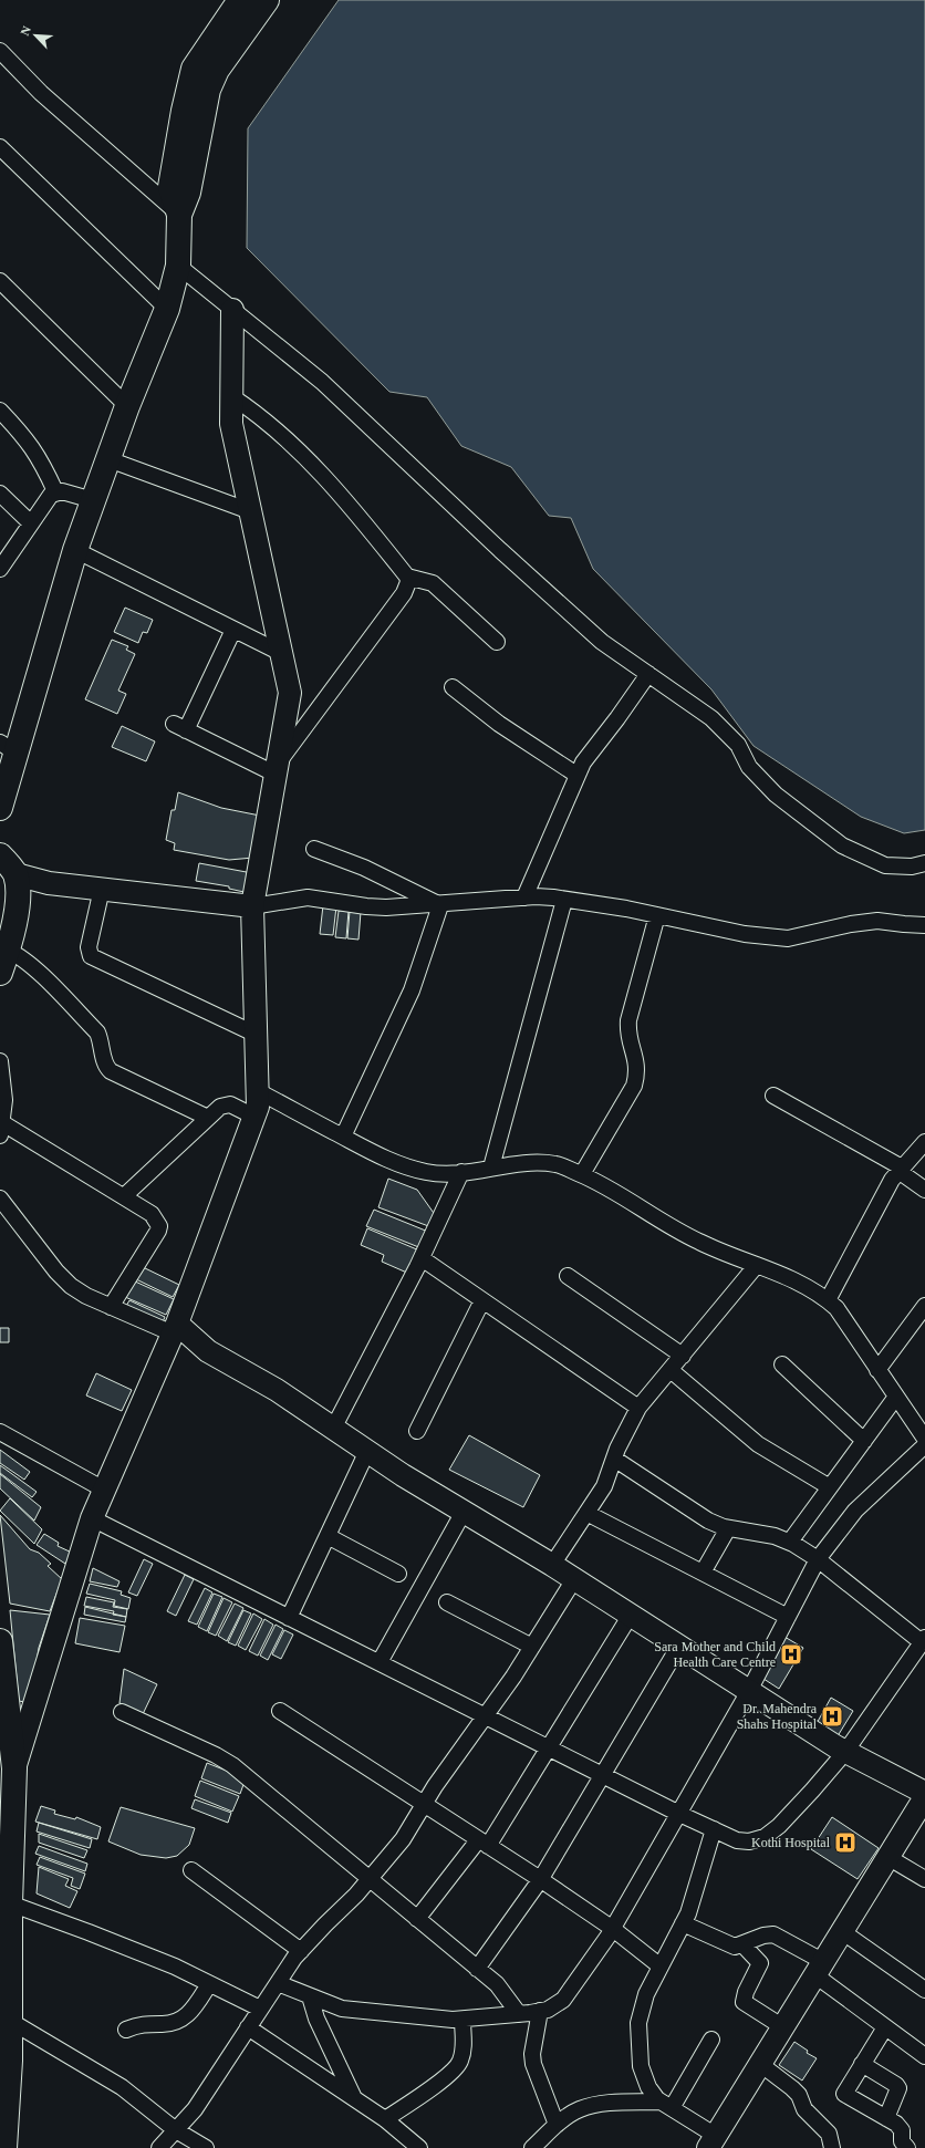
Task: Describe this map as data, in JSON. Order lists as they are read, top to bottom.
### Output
{
  "places": {
    "hospital": ["Sara Mother and Child Health Care Centre", "Dr. Mahendra Shahs Hospital", "Kothi Hospital"]
  },
  "north": "top left"
}
